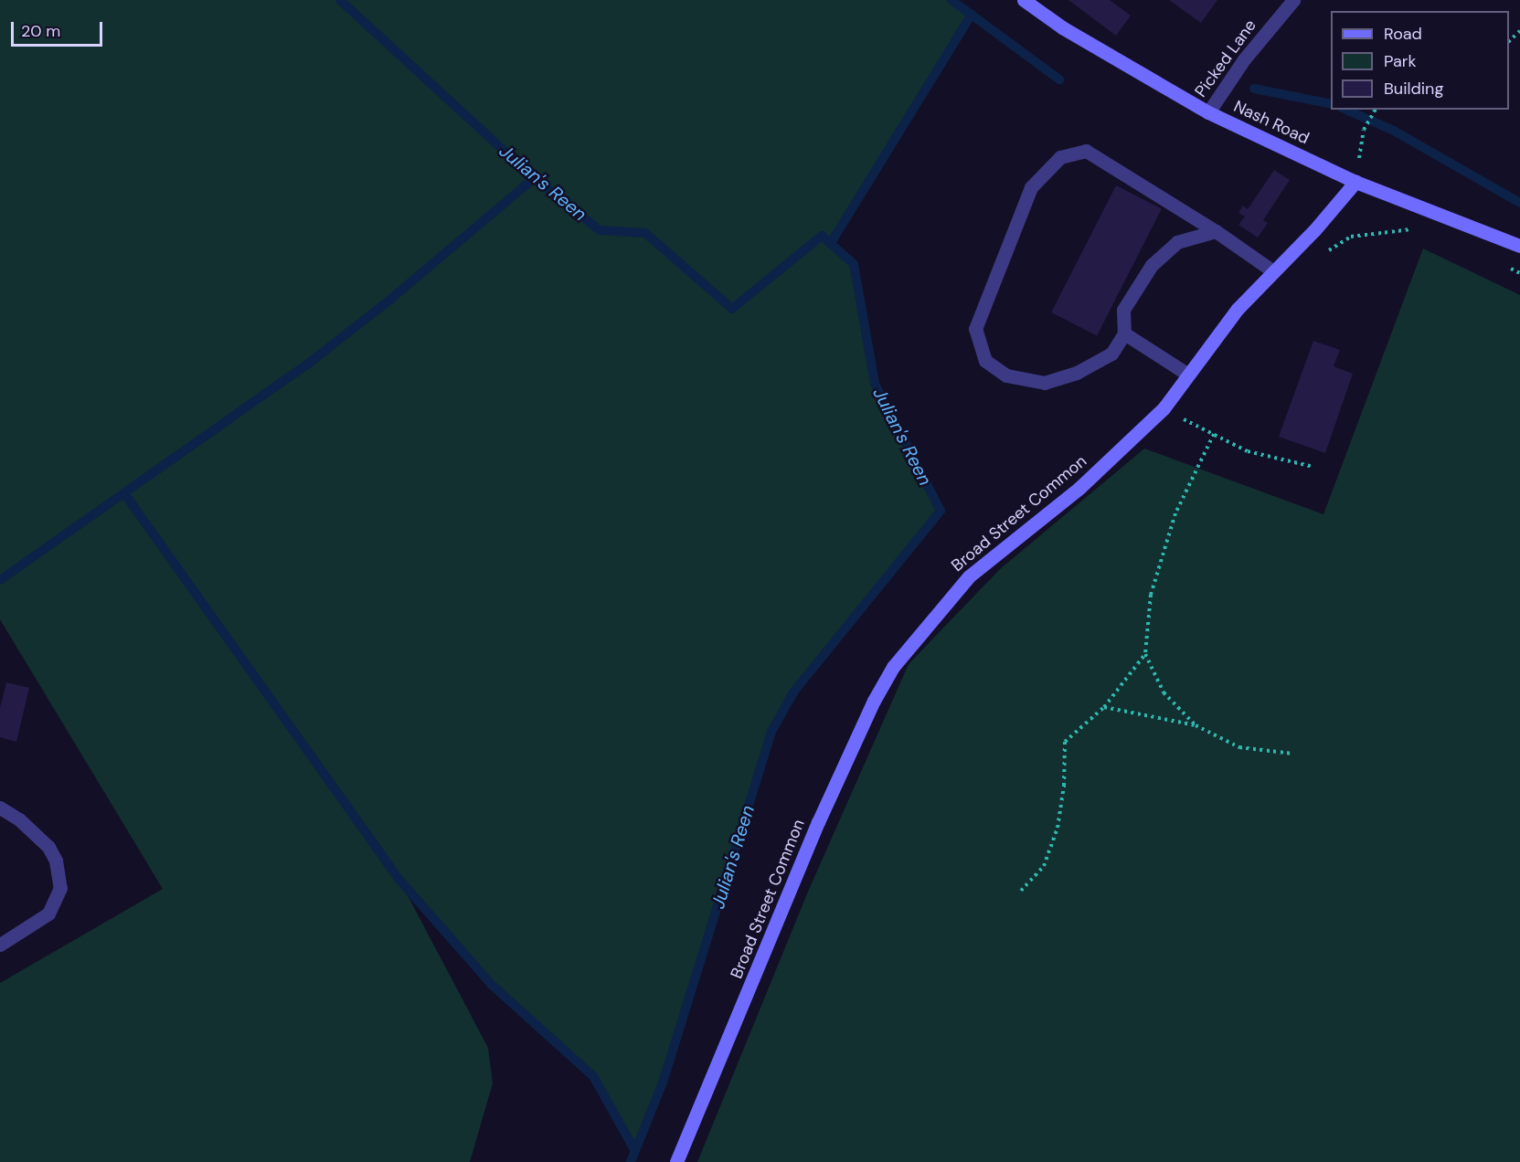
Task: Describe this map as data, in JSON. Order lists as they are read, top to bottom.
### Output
{
  "streets": {
    "street": ["Picked Lane", "Nash Road", "Broad Street Common"]
  },
  "crossings": [
    ["Picked Lane", "Nash Road"],
    ["Nash Road", "Broad Street Common"]
  ],
  "water": ["Julian's Reen"],
  "legend": ["Road", "Park", "Building"],
  "scale_bar": "20 m"
}
